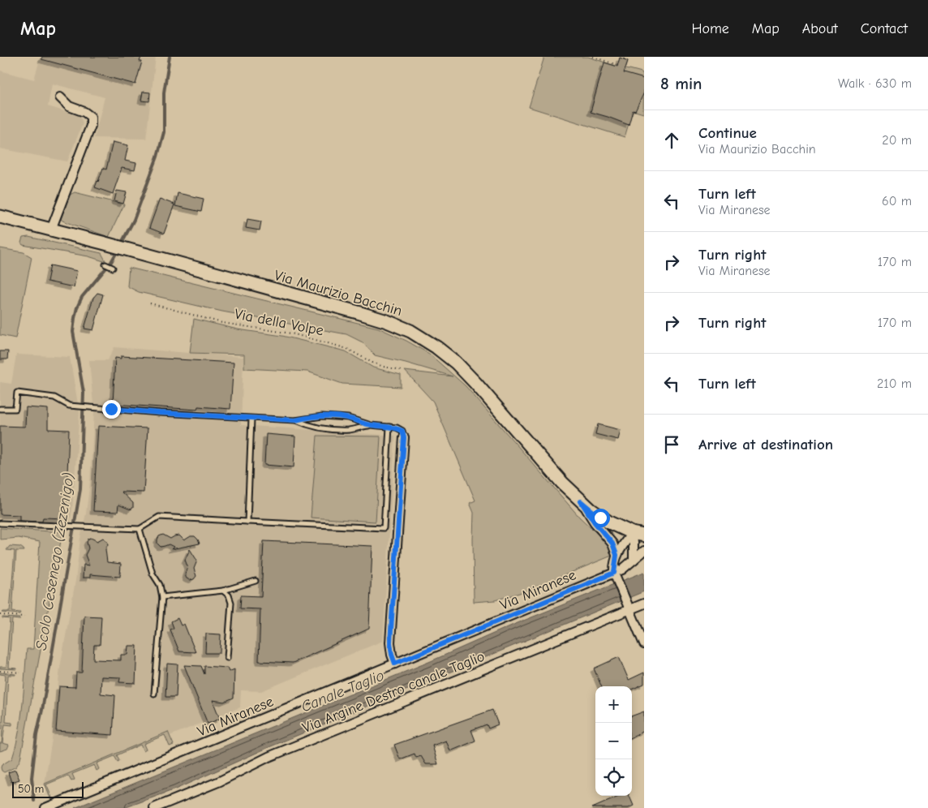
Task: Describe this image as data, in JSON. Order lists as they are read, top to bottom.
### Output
{
  "streets": {
    "main road": ["Via Maurizio Bacchin"],
    "street": ["Via Miranese", "Via Argine Destro canale Taglio"],
    "path": ["Via della Volpe"]
  },
  "water": ["Scolo Cesenego (Zezenigo)", "Canale Taglio"],
  "scale_bar": "50 m",
  "page": {
    "header": "Map",
    "nav": [
      "Home",
      "Map",
      "About",
      "Contact"
    ],
    "heading": ["8 min", "Walk · 630 m"],
    "list": [
      ["Continue", "Via Maurizio Bacchin", "20 m"],
      ["Turn left", "Via Miranese", "60 m"],
      ["Turn right", "Via Miranese", "170 m"],
      ["Turn right", "170 m"],
      ["Turn left", "210 m"],
      "Arrive at destination"
    ],
    "map_buttons": ["+", "−"],
    "scale": "50 m"
  }
}
